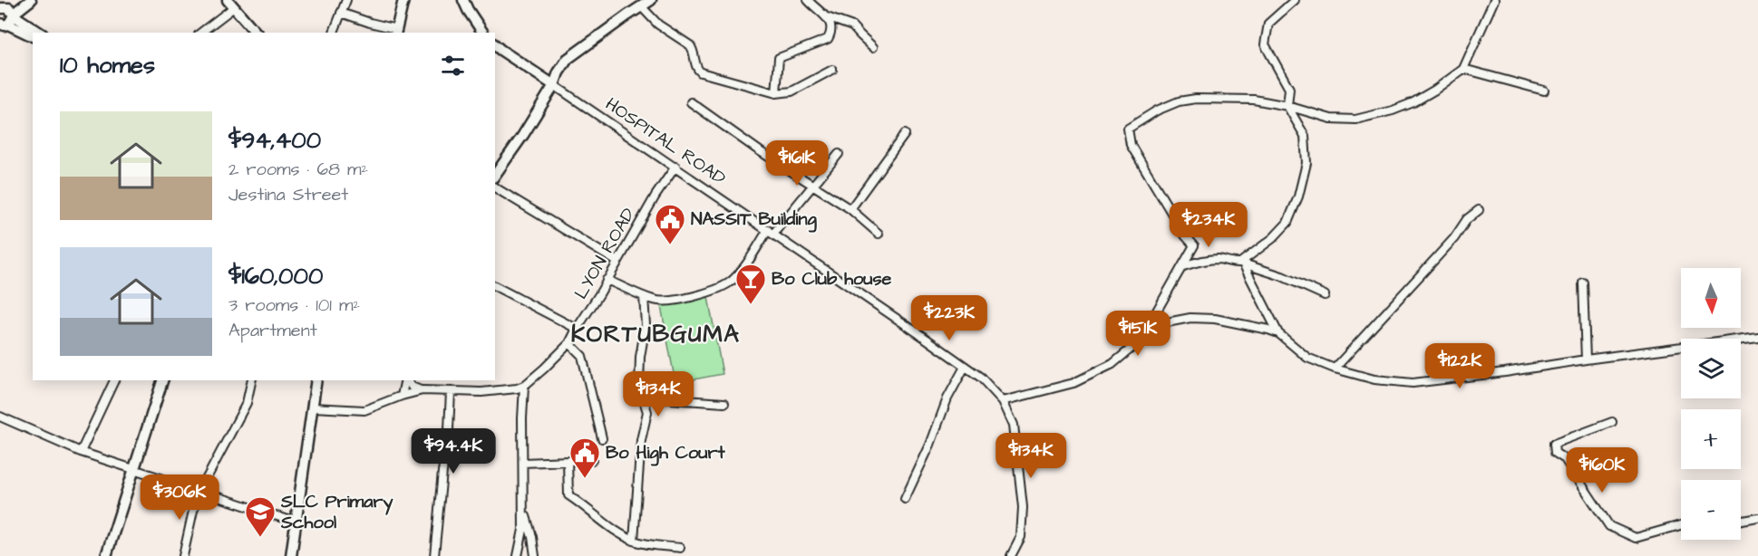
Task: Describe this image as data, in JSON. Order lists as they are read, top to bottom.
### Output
{
  "streets": {
    "street": ["HOSPITAL ROAD", "LYON ROAD"]
  },
  "crossings": [
    ["HOSPITAL ROAD", "LYON ROAD"]
  ],
  "districts": ["KORTUBGUMA"],
  "places": {
    "public building": ["NASSIT Building", "Bo High Court"],
    "bar": ["Bo Club house"],
    "school or university": ["SLC Primary School"]
  },
  "north": "bottom",
  "page": {
    "heading": "10 homes",
    "list": [
      {
        "name": "$94,400",
        "note": "2 rooms · 68 m² · Jestina Street"
      },
      {
        "name": "$160,000",
        "note": "3 rooms · 101 m² · Apartment"
      }
    ],
    "price": [
      "$161K",
      "$234K",
      "$223K",
      "$151K",
      "$122K",
      "$134K",
      "$94.4K",
      "$134K",
      "$160K",
      "$306K"
    ],
    "map_buttons": ["+", "−"]
  }
}
